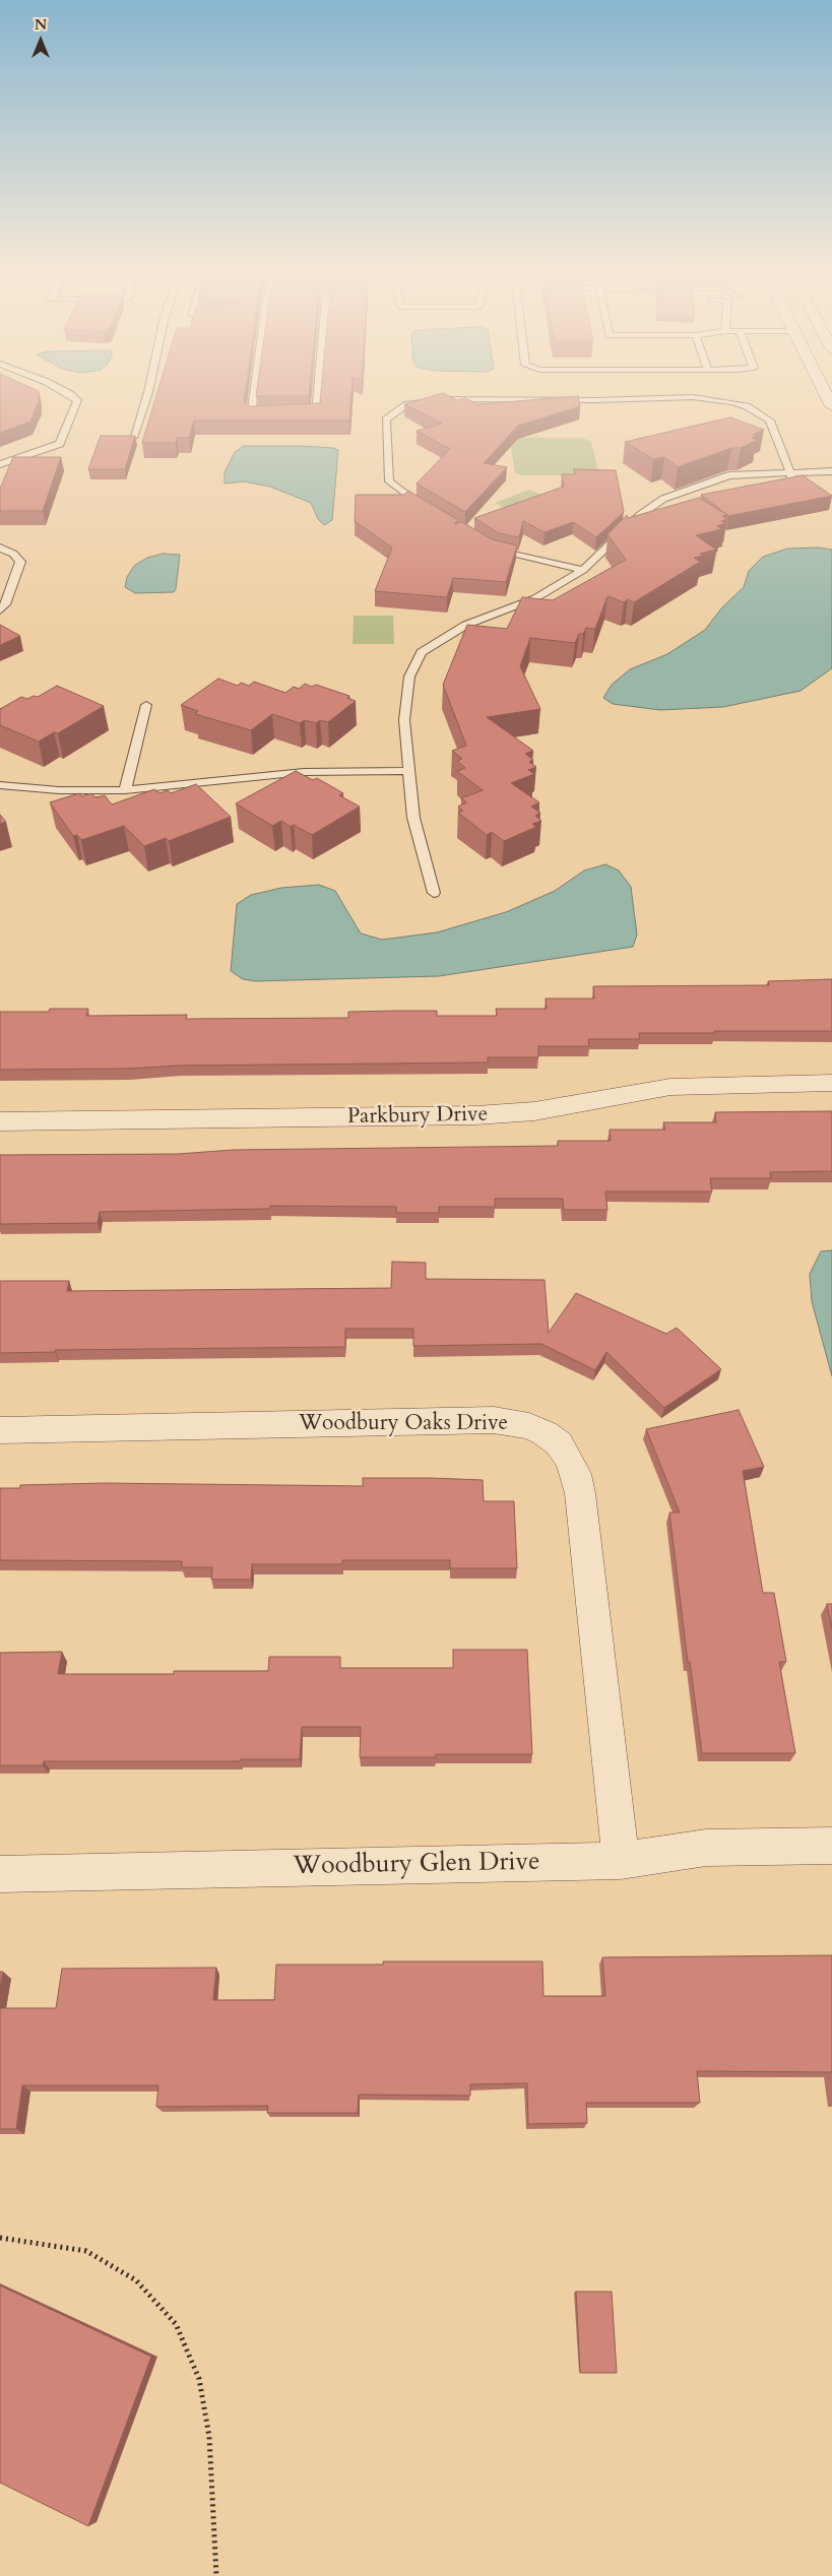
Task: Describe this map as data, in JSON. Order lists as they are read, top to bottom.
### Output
{
  "streets": {
    "street": ["Parkbury Drive", "Woodbury Oaks Drive", "Woodbury Glen Drive"]
  },
  "crossings": [
    ["Woodbury Oaks Drive", "Woodbury Glen Drive"]
  ],
  "north": "top"
}
